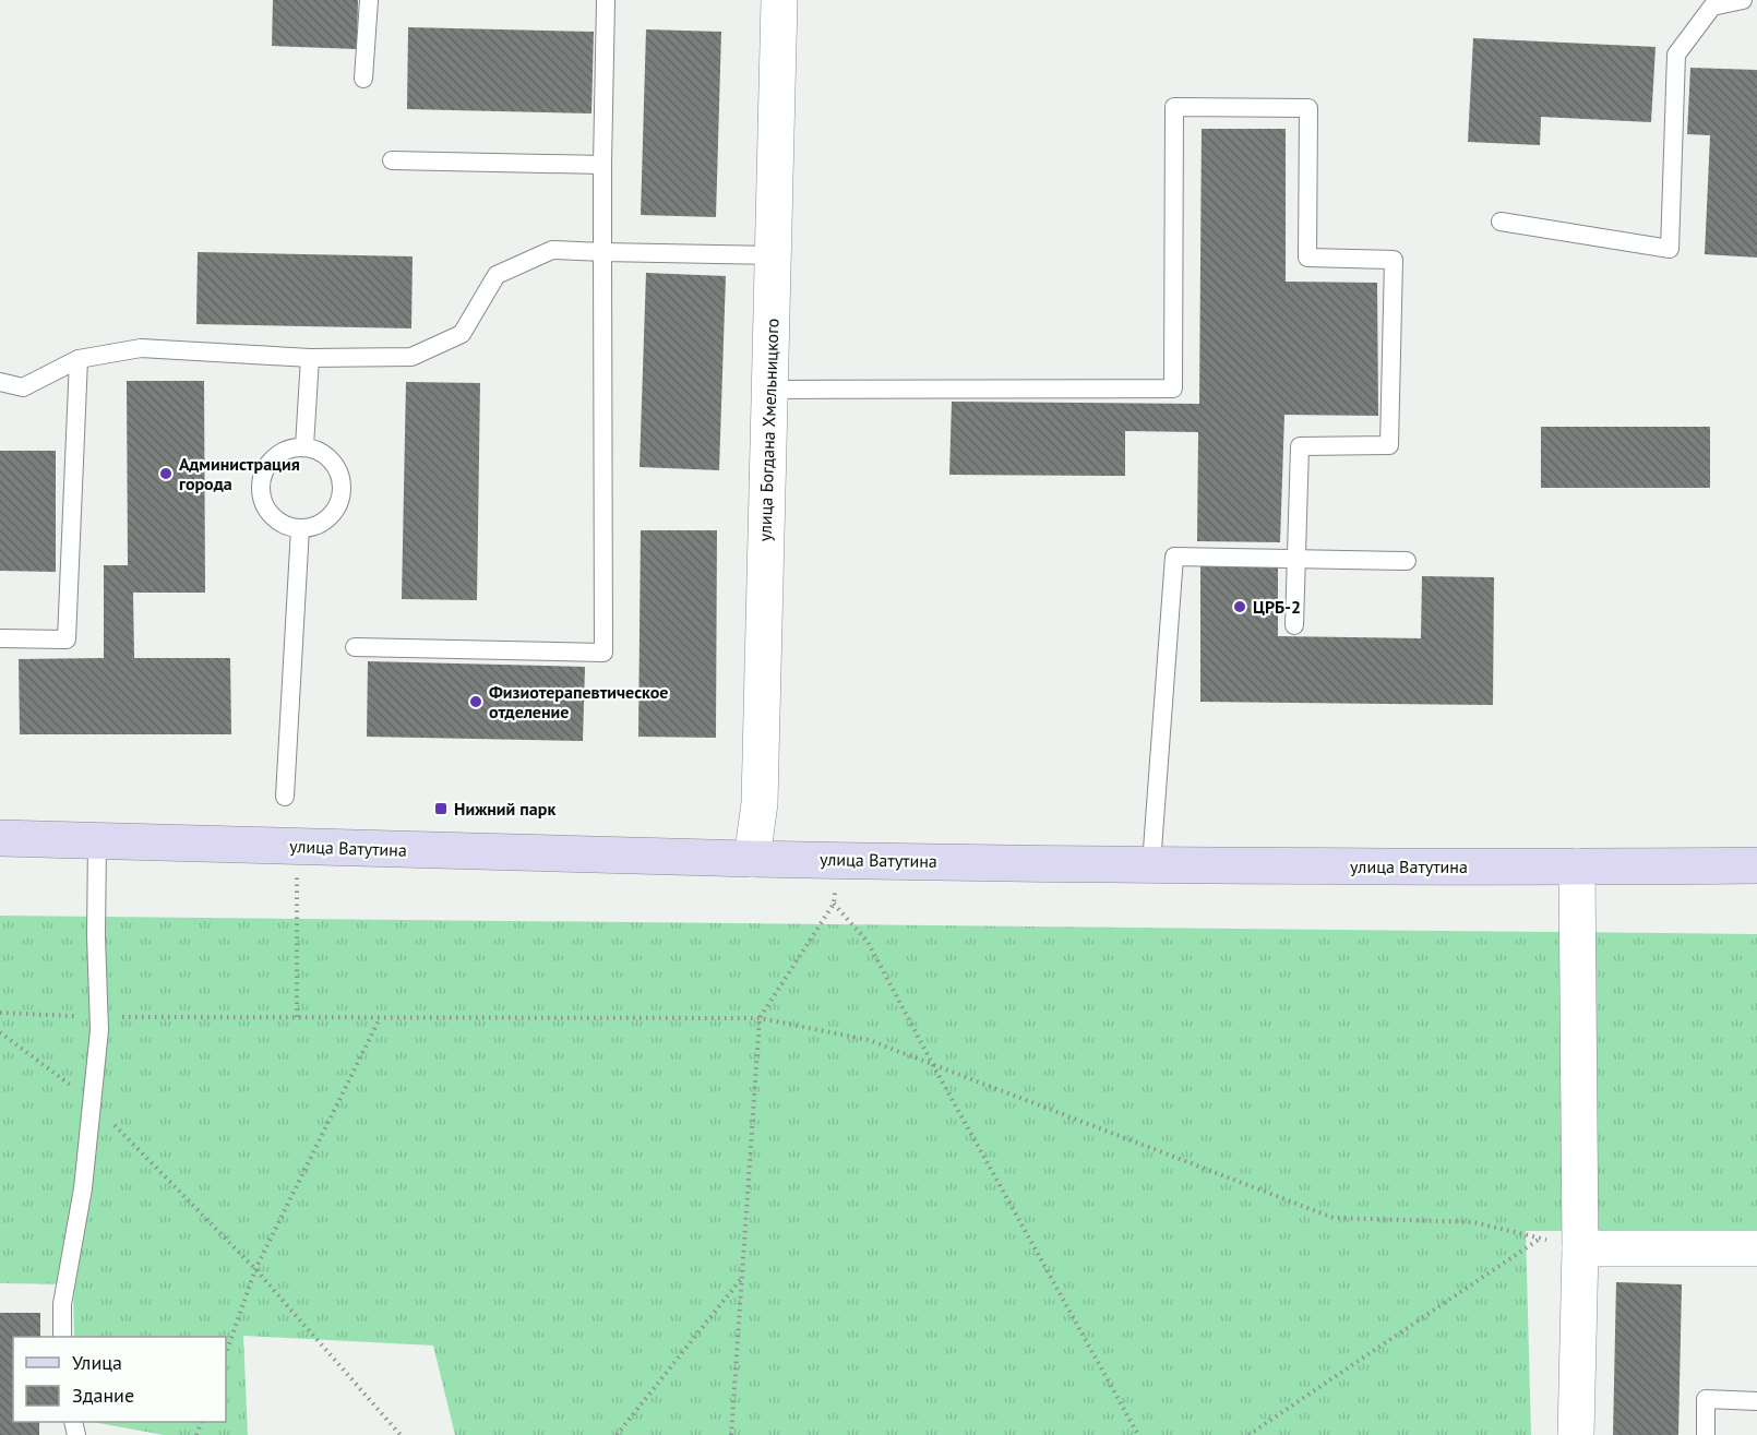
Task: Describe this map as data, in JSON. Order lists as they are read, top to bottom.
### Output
{
  "streets": {
    "main road": ["улица Ватутина"],
    "street": ["улица Богдана Хмельницкого"]
  },
  "crossings": [
    ["улица Богдана Хмельницкого", "улица Ватутина"]
  ],
  "places": {
    "other": ["Администрация города", "ЦРБ-2", "Физиотерапевтическое отделение"],
    "transit": ["Нижний парк"]
  },
  "legend": ["Улица", "Здание"]
}
